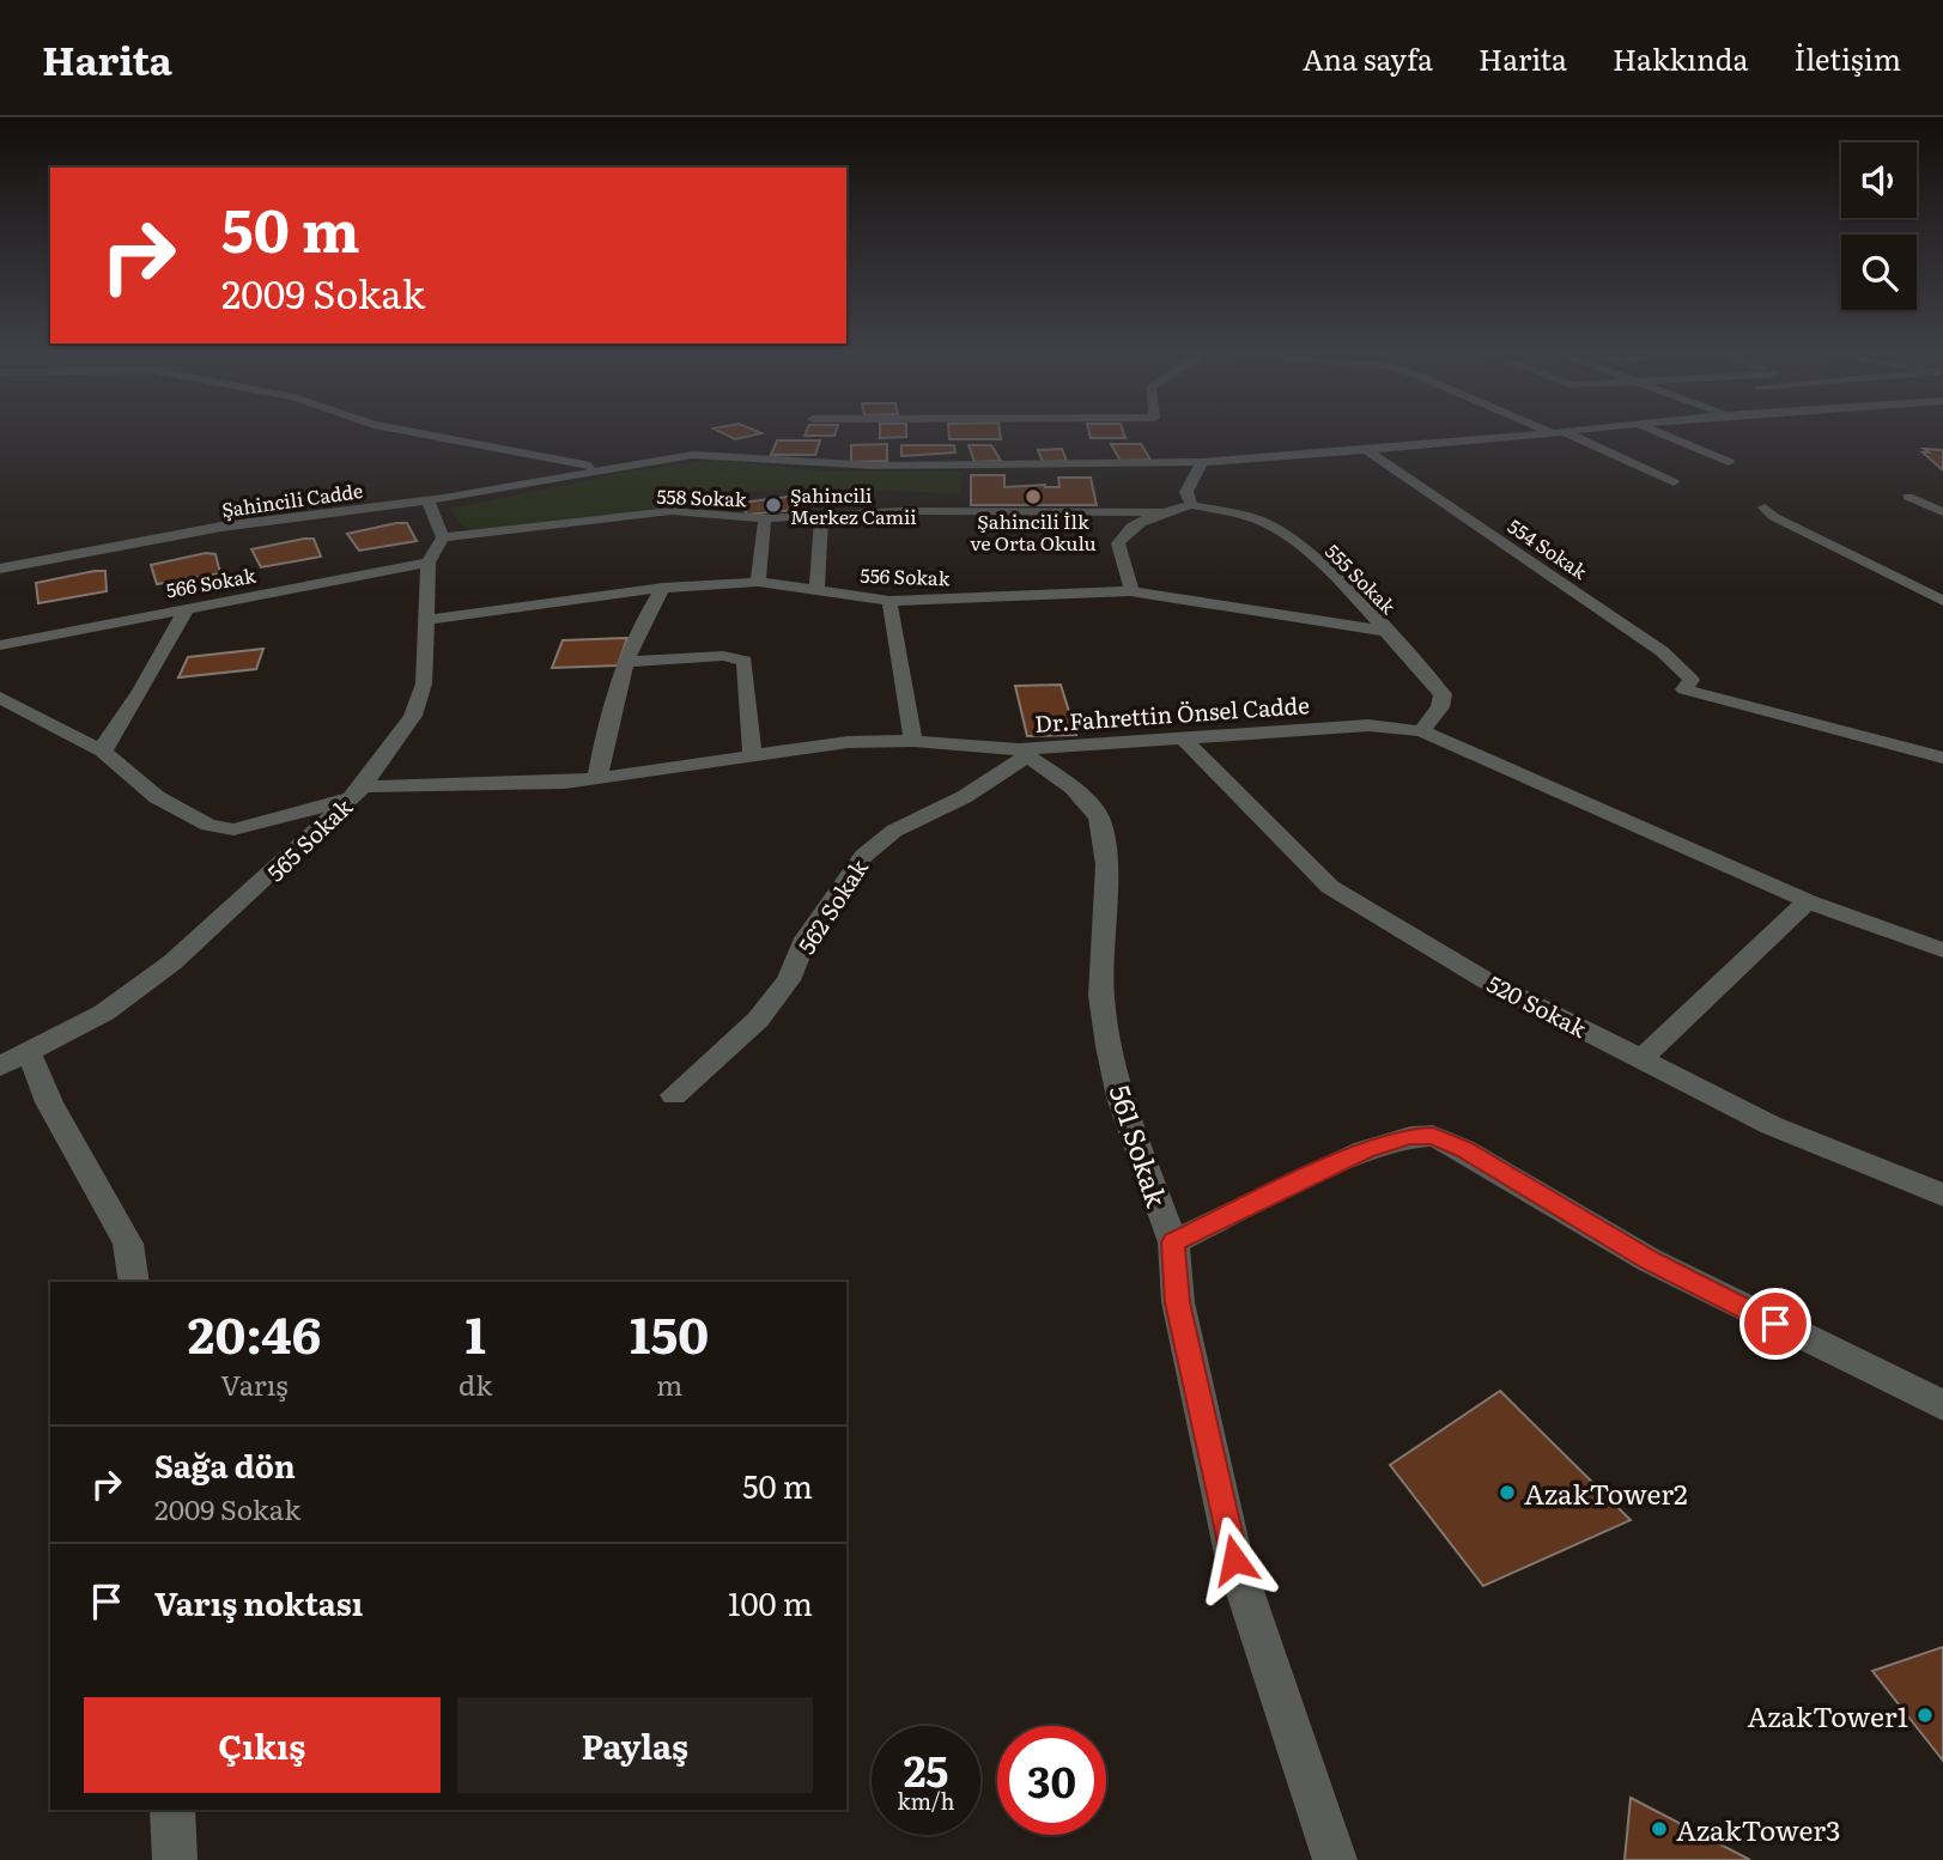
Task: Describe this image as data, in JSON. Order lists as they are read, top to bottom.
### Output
{
  "streets": {
    "street": [
      "558 Sokak",
      "Şahincili Cadde",
      "554 Sokak",
      "556 Sokak",
      "555 Sokak",
      "566 Sokak",
      "Dr.Fahrettin Önsel Cadde",
      "565 Sokak",
      "562 Sokak",
      "520 Sokak",
      "561 Sokak"
    ]
  },
  "crossings": [
    ["558 Sokak", "565 Sokak"],
    ["Şahincili Cadde", "554 Sokak"],
    ["556 Sokak", "555 Sokak"],
    ["556 Sokak", "565 Sokak"],
    ["555 Sokak", "Dr.Fahrettin Önsel Cadde"],
    ["566 Sokak", "565 Sokak"],
    ["Dr.Fahrettin Önsel Cadde", "565 Sokak"],
    ["Dr.Fahrettin Önsel Cadde", "562 Sokak"],
    ["Dr.Fahrettin Önsel Cadde", "520 Sokak"],
    ["Dr.Fahrettin Önsel Cadde", "561 Sokak"],
    ["562 Sokak", "561 Sokak"]
  ],
  "places": [
    "Şahincili İlk ve Orta Okulu",
    "Şahincili Merkez Camii",
    "AzakTower2",
    "AzakTower1",
    "AzakTower3"
  ],
  "page": {
    "header": "Harita",
    "nav": [
      "Ana sayfa",
      "Harita",
      "Hakkında",
      "İletişim"
    ],
    "turn": ["50 m", "2009 Sokak"],
    "eta": [
      "20:46",
      "Varış",
      "1",
      "dk",
      "150",
      "m"
    ],
    "list": [
      {
        "name": "Sağa dön",
        "note": "2009 Sokak",
        "value": "50 m"
      },
      {
        "name": "Varış noktası",
        "value": "100 m"
      }
    ],
    "buttons": ["Çıkış", "Paylaş"],
    "speed": "25 km/h",
    "limit": "30"
  }
}
